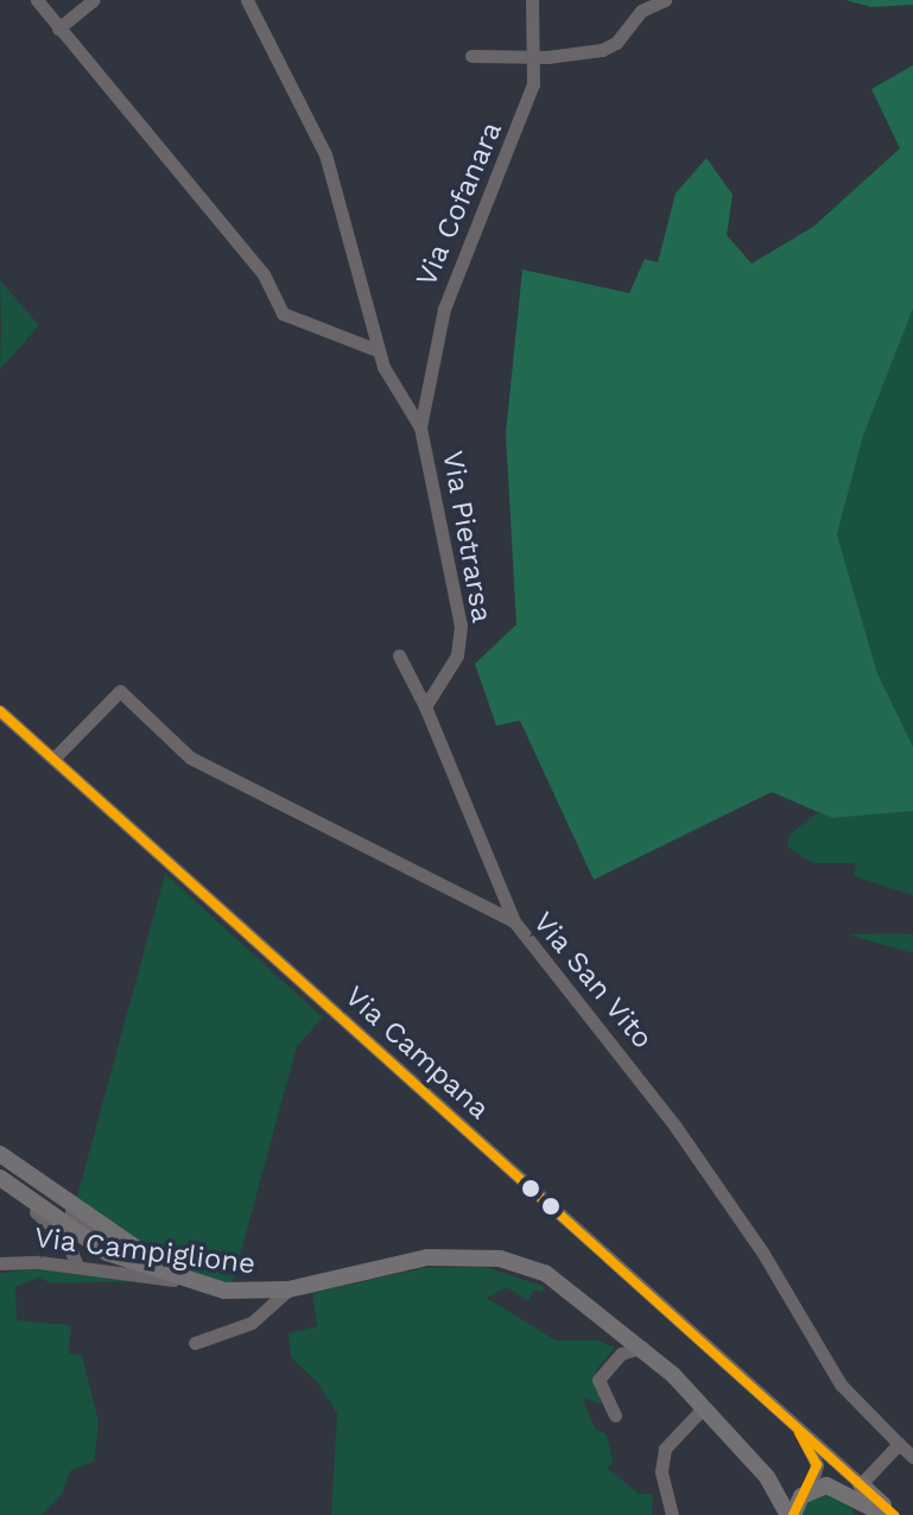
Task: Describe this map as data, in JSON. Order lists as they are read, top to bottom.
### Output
{
  "streets": {
    "main road": ["Via Campiglione"],
    "street": [
      "Via Cofanara",
      "Via Pietrarsa",
      "Via San Vito",
      "Via Campana"
    ]
  },
  "crossings": [
    ["Via Cofanara", "Via Pietrarsa"],
    ["Via San Vito", "Via Campana"],
    ["Via Campana", "Via Campiglione"]
  ]
}
